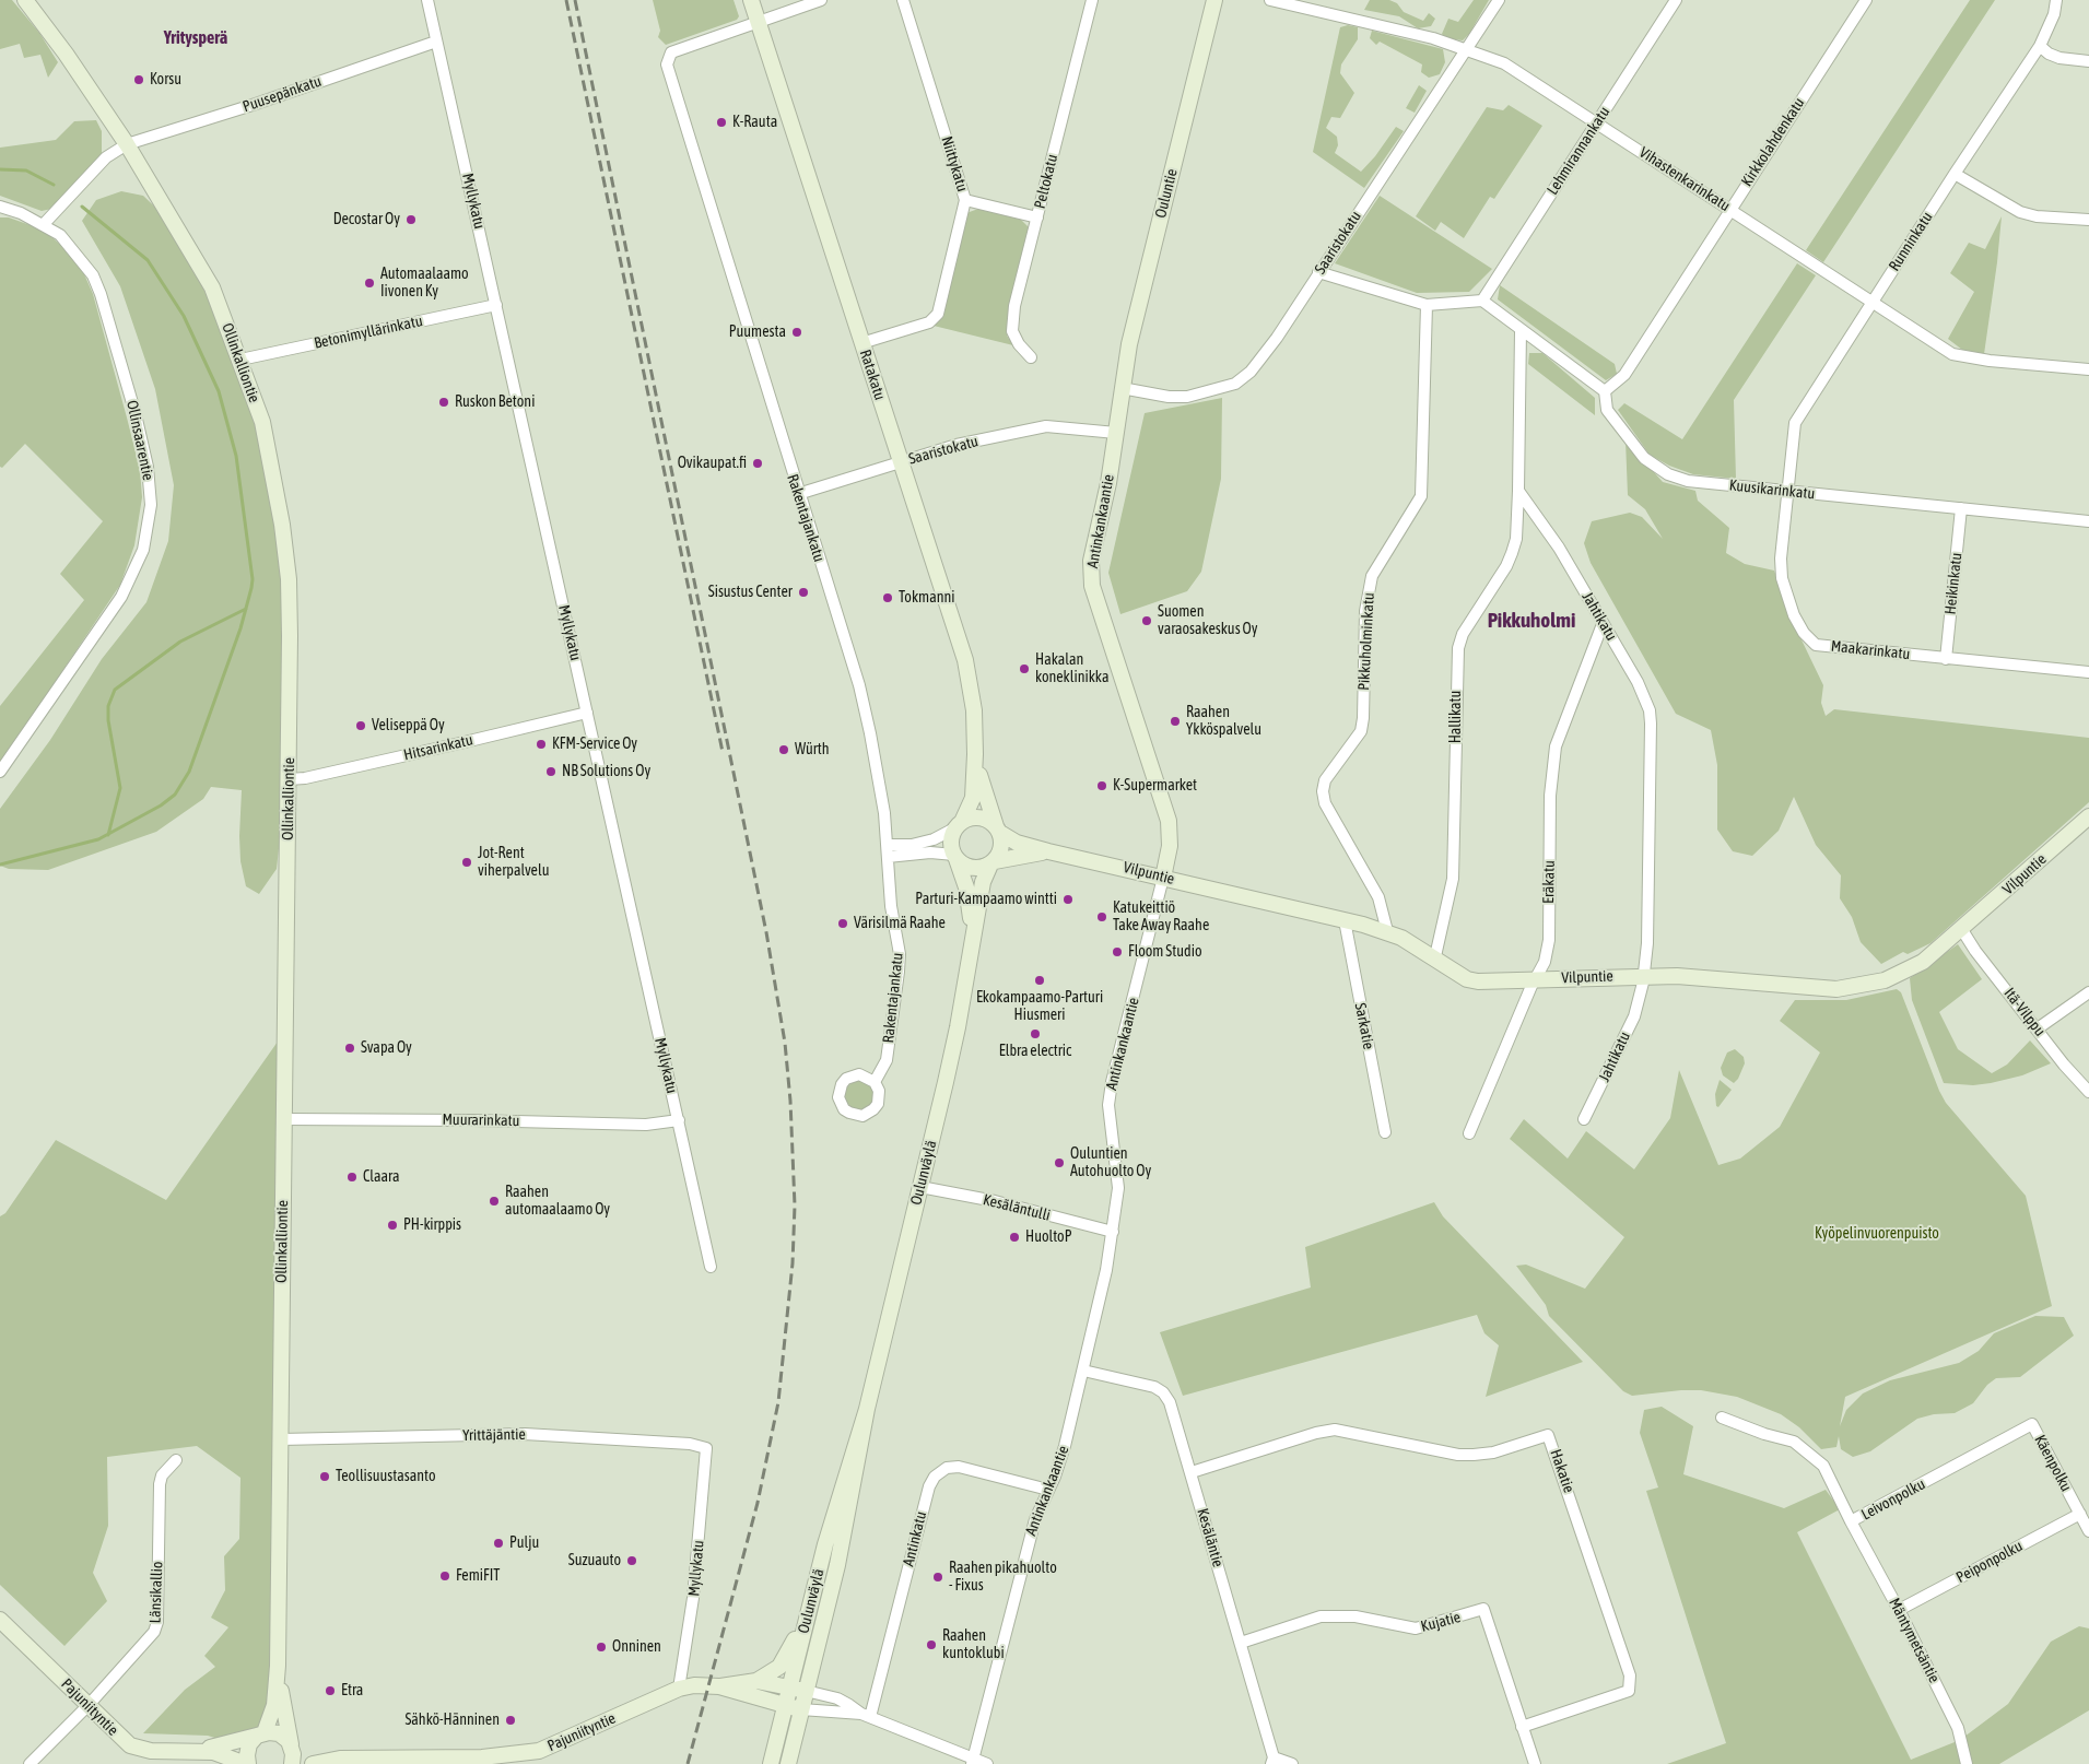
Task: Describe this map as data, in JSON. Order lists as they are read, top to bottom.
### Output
{
  "streets": {
    "street": [
      "Puusepänkatu",
      "Kirkkolahdenkatu",
      "Lehmirannankatu",
      "Niittykatu",
      "Vihastenkarinkatu",
      "Peltokatu",
      "Ouluntie",
      "Myllykatu",
      "Runninkatu",
      "Saaristokatu",
      "Betonimyllärinkatu",
      "Ollinkalliontie",
      "Ratakatu",
      "Ollinsaarentie",
      "Kuusikarinkatu",
      "Rakentajankatu",
      "Antinkankaantie",
      "Heikinkatu",
      "Jahtikatu",
      "Pikkuholminkatu",
      "Maakarinkatu",
      "Hallikatu",
      "Hitsarinkatu",
      "Vilpuntie",
      "Eräkatu",
      "Itä-Vilppu",
      "Sarkatie",
      "Muurarinkatu",
      "Oulunväylä",
      "Kesäläntulli",
      "Yrittäjäntie",
      "Käenpolku",
      "Hakatie",
      "Leivonpolku",
      "Kesäläntie",
      "Antinkatu",
      "Peiponpolku",
      "Länsikallio",
      "Kujatie",
      "Mäntymetsäntie",
      "Pajuniityntie"
    ]
  },
  "crossings": [
    ["Puusepänkatu", "Myllykatu"],
    ["Puusepänkatu", "Ollinkalliontie"],
    ["Kirkkolahdenkatu", "Vihastenkarinkatu"],
    ["Kirkkolahdenkatu", "Kuusikarinkatu"],
    ["Lehmirannankatu", "Vihastenkarinkatu"],
    ["Niittykatu", "Ratakatu"],
    ["Vihastenkarinkatu", "Runninkatu"],
    ["Vihastenkarinkatu", "Saaristokatu"],
    ["Ouluntie", "Saaristokatu"],
    ["Ouluntie", "Antinkankaantie"],
    ["Myllykatu", "Betonimyllärinkatu"],
    ["Myllykatu", "Hitsarinkatu"],
    ["Myllykatu", "Muurarinkatu"],
    ["Myllykatu", "Yrittäjäntie"],
    ["Myllykatu", "Pajuniityntie"],
    ["Runninkatu", "Kuusikarinkatu"],
    ["Runninkatu", "Maakarinkatu"],
    ["Saaristokatu", "Ratakatu"],
    ["Saaristokatu", "Rakentajankatu"],
    ["Saaristokatu", "Antinkankaantie"],
    ["Betonimyllärinkatu", "Ollinkalliontie"],
    ["Ollinkalliontie", "Hitsarinkatu"],
    ["Ollinkalliontie", "Muurarinkatu"],
    ["Ollinkalliontie", "Yrittäjäntie"],
    ["Ollinkalliontie", "Pajuniityntie"],
    ["Ratakatu", "Rakentajankatu"],
    ["Ratakatu", "Vilpuntie"],
    ["Ratakatu", "Oulunväylä"],
    ["Kuusikarinkatu", "Heikinkatu"],
    ["Kuusikarinkatu", "Maakarinkatu"],
    ["Antinkankaantie", "Vilpuntie"],
    ["Antinkankaantie", "Kesäläntulli"],
    ["Antinkankaantie", "Kesäläntie"],
    ["Antinkankaantie", "Antinkatu"],
    ["Heikinkatu", "Maakarinkatu"],
    ["Jahtikatu", "Hallikatu"],
    ["Jahtikatu", "Vilpuntie"],
    ["Jahtikatu", "Eräkatu"],
    ["Pikkuholminkatu", "Vilpuntie"],
    ["Hallikatu", "Vilpuntie"],
    ["Vilpuntie", "Eräkatu"],
    ["Vilpuntie", "Itä-Vilppu"],
    ["Vilpuntie", "Sarkatie"],
    ["Vilpuntie", "Oulunväylä"],
    ["Oulunväylä", "Kesäläntulli"],
    ["Oulunväylä", "Pajuniityntie"],
    ["Käenpolku", "Leivonpolku"],
    ["Käenpolku", "Peiponpolku"],
    ["Hakatie", "Kesäläntie"],
    ["Hakatie", "Kujatie"],
    ["Leivonpolku", "Mäntymetsäntie"],
    ["Kesäläntie", "Kujatie"],
    ["Peiponpolku", "Mäntymetsäntie"],
    ["Länsikallio", "Pajuniityntie"]
  ],
  "districts": ["Yritysperä", "Pikkuholmi"],
  "parks": ["Kyöpelinvuorenpuisto"],
  "places": [
    "Korsu",
    "K-Rauta",
    "Decostar Oy",
    "Automaalaamo Iivonen Ky",
    "Puumesta",
    "Ruskon Betoni",
    "Ovikaupat.fi",
    "Sisustus Center",
    "Tokmanni",
    "Suomen varaosakeskus Oy",
    "Hakalan koneklinikka",
    "Raahen Ykköspalvelu",
    "Veliseppä Oy",
    "KFM-Service Oy",
    "Würth",
    "NB Solutions Oy",
    "K-Supermarket",
    "Jot-Rent viherpalvelu",
    "Parturi-Kampaamo wintti",
    "Katukeittiö Take Away Raahe",
    "Värisilmä Raahe",
    "Floom Studio",
    "Ekokampaamo-Parturi Hiusmeri",
    "Elbra electric",
    "Svapa Oy",
    "Ouluntien Autohuolto Oy",
    "Claara",
    "Raahen automaalaamo Oy",
    "PH-kirppis",
    "HuoltoP",
    "Teollisuustasanto",
    "Pulju",
    "Suzuauto",
    "FemiFIT",
    "Raahen pikahuolto - Fixus",
    "Raahen kuntoklubi",
    "Onninen",
    "Etra",
    "Sähkö-Hänninen"
  ]
}
